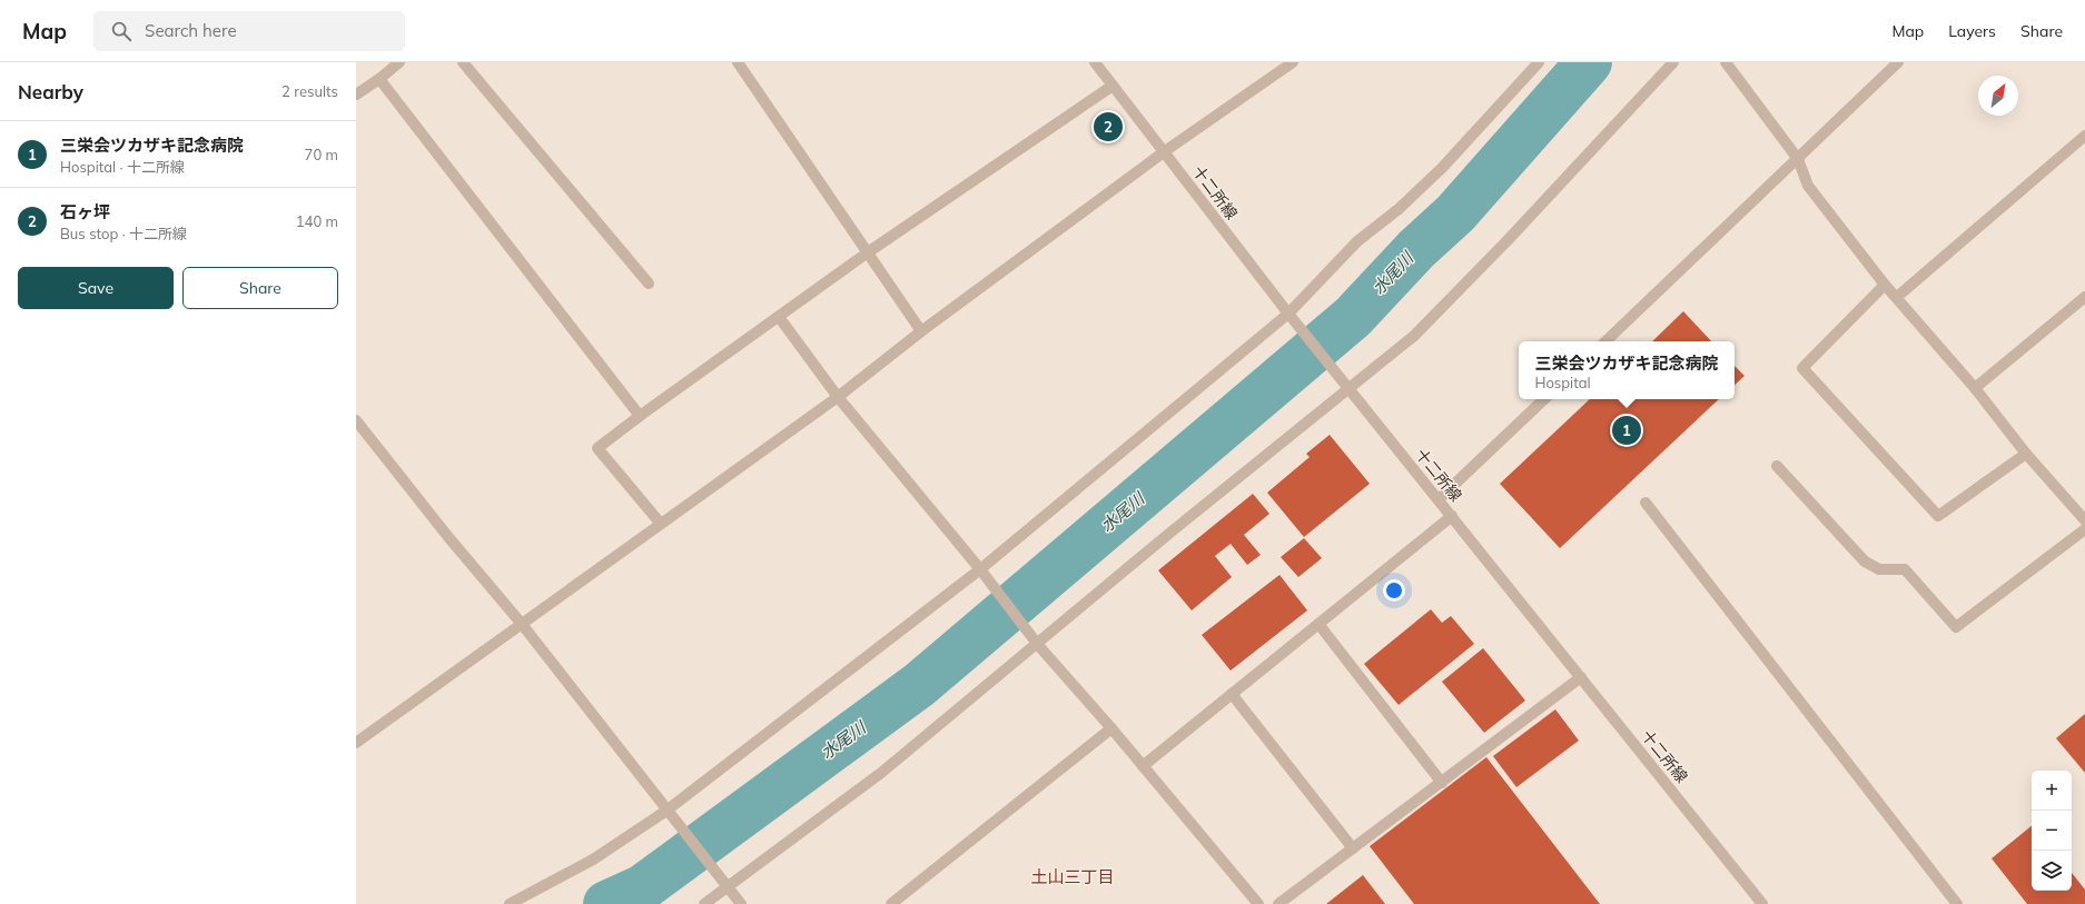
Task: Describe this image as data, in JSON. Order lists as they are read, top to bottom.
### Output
{
  "streets": {
    "street": ["十二所線"]
  },
  "districts": ["土山三丁目"],
  "water": ["水尾川"],
  "north": "top right",
  "page": {
    "header": "Map",
    "search": "Search here",
    "nav": ["Map", "Layers", "Share"],
    "heading": ["Nearby", "2 results"],
    "pins": ["2", "1"],
    "list": [
      {
        "mark": "1",
        "name": "三栄会ツカザキ記念病院",
        "note": "Hospital · 十二所線",
        "value": "70 m"
      },
      {
        "mark": "2",
        "name": "石ヶ坪",
        "note": "Bus stop · 十二所線",
        "value": "140 m"
      }
    ],
    "buttons": ["Save", "Share"],
    "popup": ["三栄会ツカザキ記念病院", "Hospital"],
    "map_buttons": ["+", "−"]
  }
}
